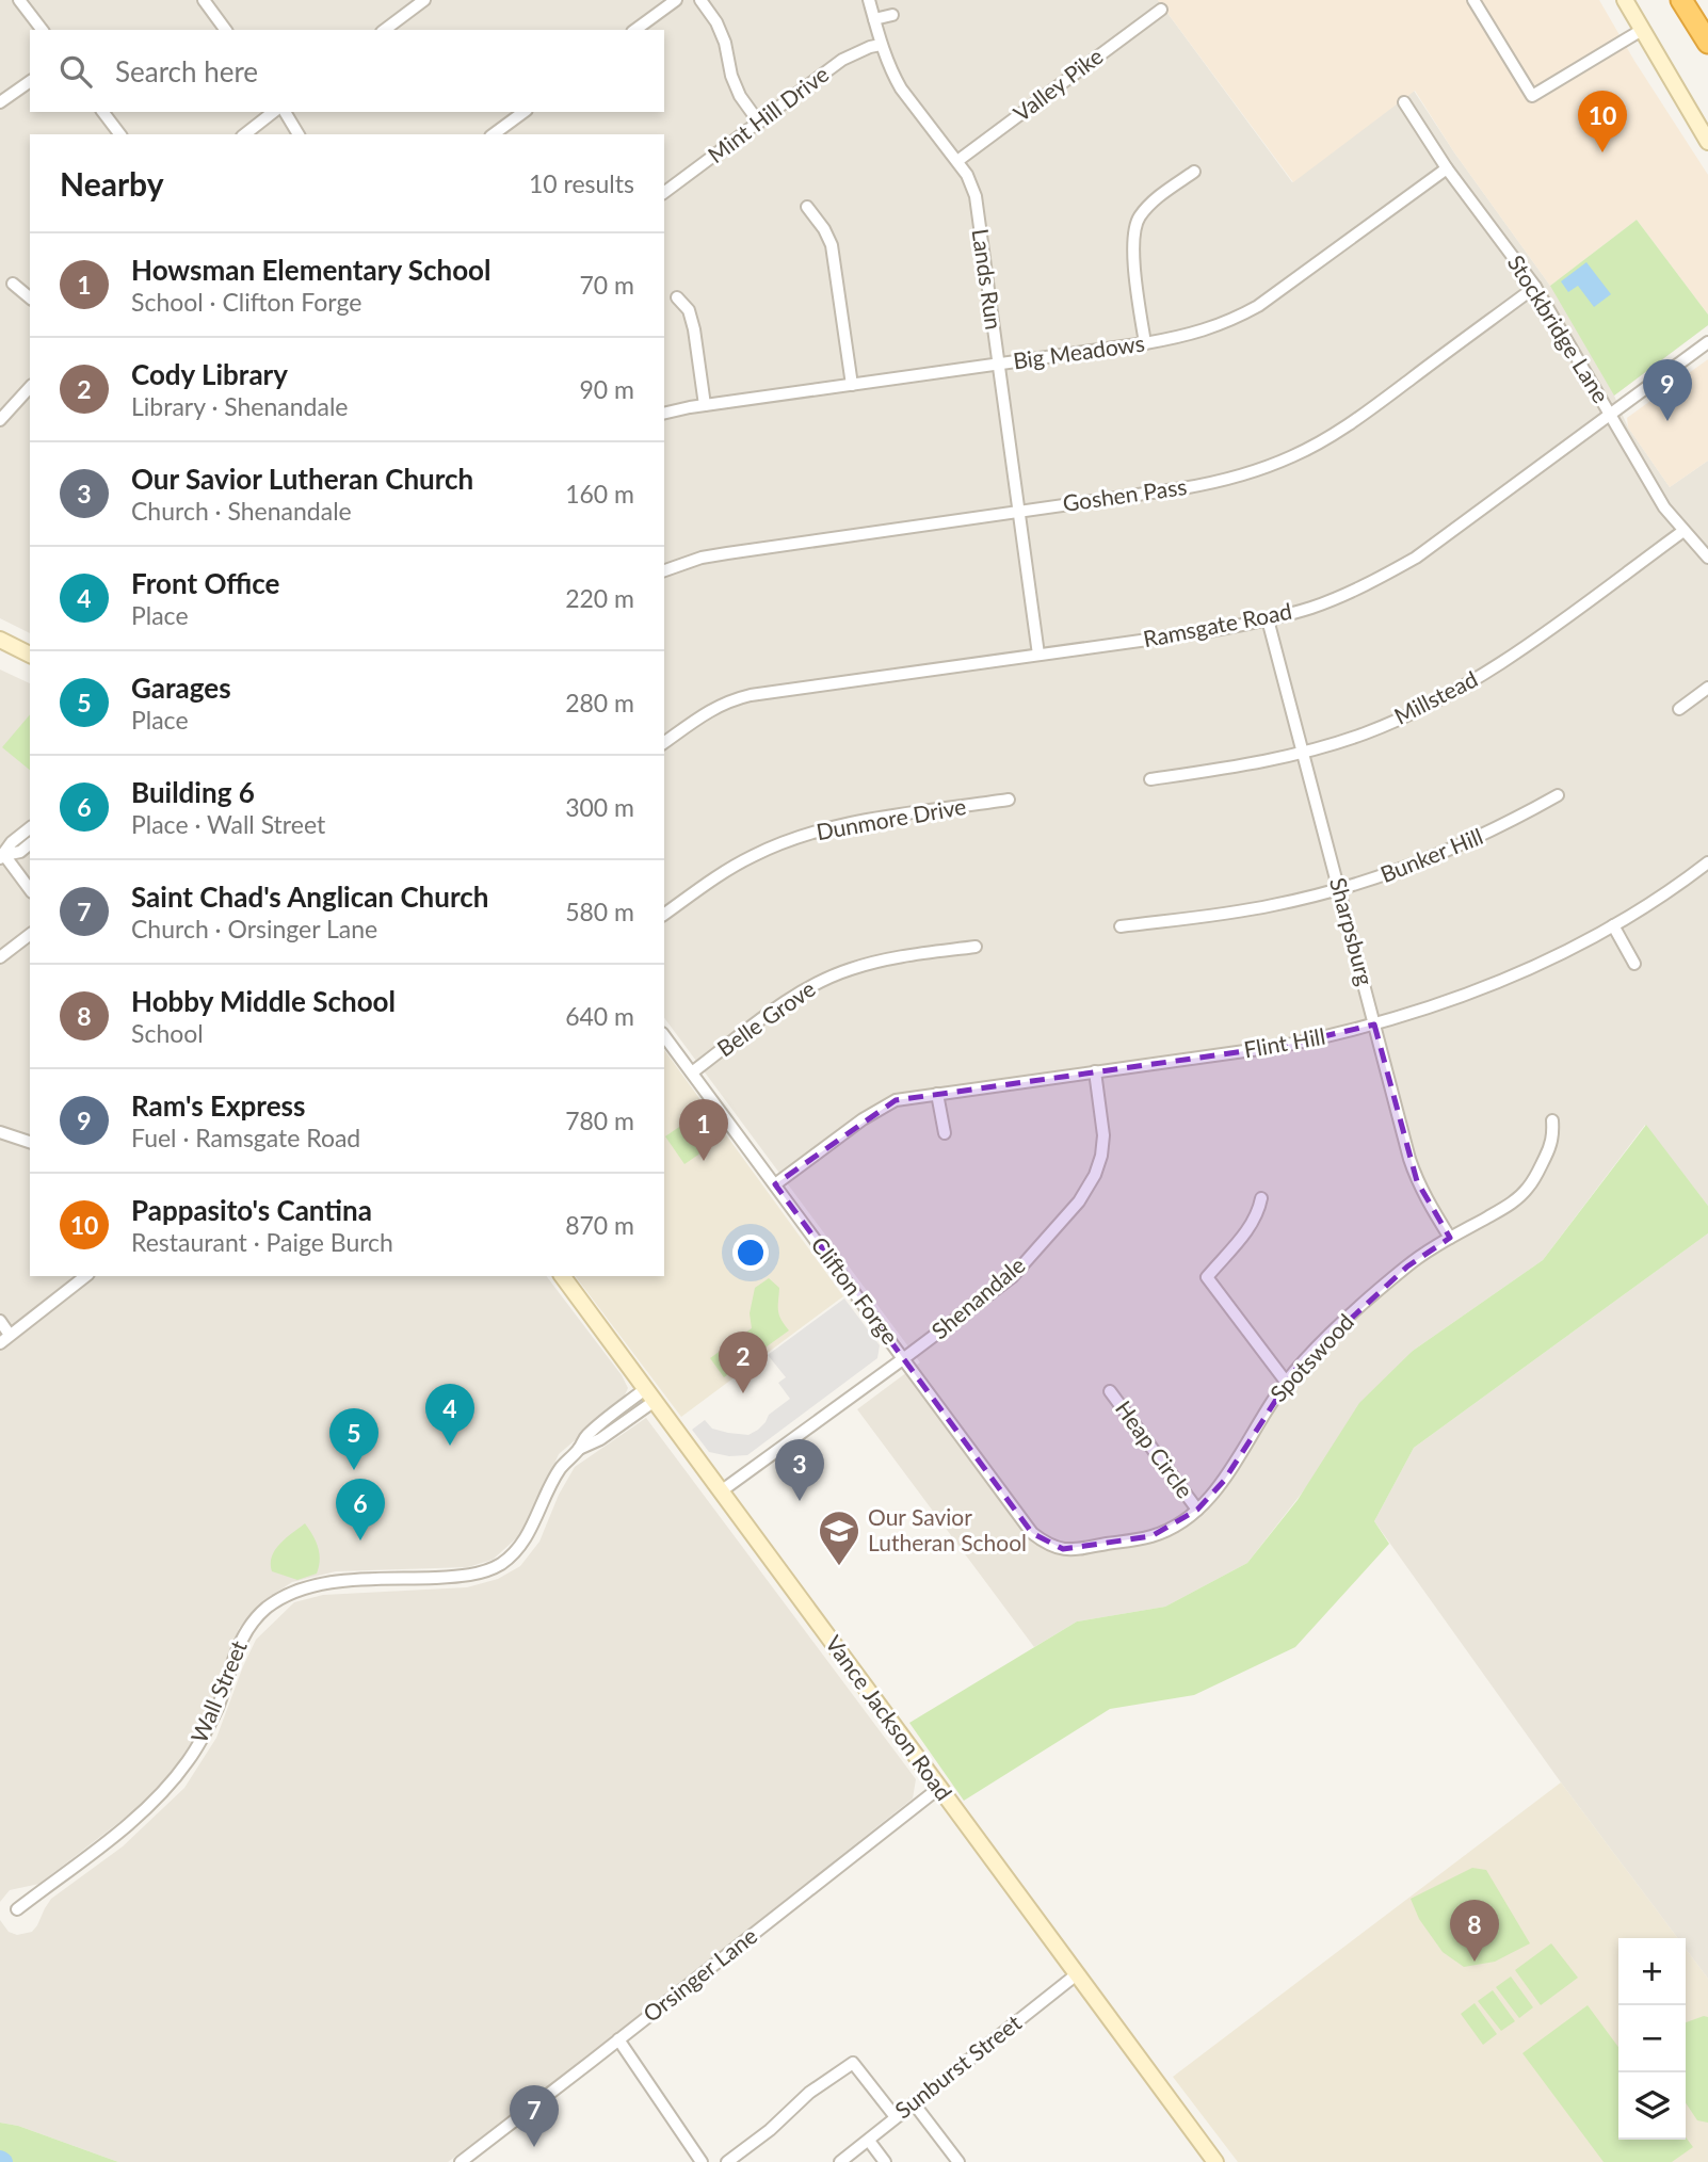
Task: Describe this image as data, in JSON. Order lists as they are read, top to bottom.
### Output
{
  "streets": {
    "main road": ["Vance Jackson Road"],
    "street": [
      "Valley Pike",
      "Mint Hill Drive",
      "Lands Run",
      "Stockbridge Lane",
      "Big Meadows",
      "Goshen Pass",
      "Ramsgate Road",
      "Millstead",
      "Dunmore Drive",
      "Bunker Hill",
      "Sharpsburg",
      "Belle Grove",
      "Flint Hill",
      "Clifton Forge",
      "Shenandale",
      "Spotswood",
      "Heap Circle",
      "Wall Street",
      "Orsinger Lane",
      "Sunburst Street"
    ]
  },
  "crossings": [
    ["Valley Pike", "Lands Run"],
    ["Mint Hill Drive", "Lands Run"],
    ["Lands Run", "Big Meadows"],
    ["Lands Run", "Goshen Pass"],
    ["Lands Run", "Ramsgate Road"],
    ["Stockbridge Lane", "Big Meadows"],
    ["Stockbridge Lane", "Goshen Pass"],
    ["Stockbridge Lane", "Ramsgate Road"],
    ["Stockbridge Lane", "Millstead"],
    ["Ramsgate Road", "Sharpsburg"],
    ["Millstead", "Sharpsburg"],
    ["Bunker Hill", "Sharpsburg"],
    ["Sharpsburg", "Flint Hill"],
    ["Sharpsburg", "Spotswood"],
    ["Belle Grove", "Clifton Forge"],
    ["Flint Hill", "Clifton Forge"],
    ["Flint Hill", "Shenandale"],
    ["Clifton Forge", "Shenandale"],
    ["Clifton Forge", "Spotswood"],
    ["Shenandale", "Vance Jackson Road"],
    ["Spotswood", "Heap Circle"],
    ["Wall Street", "Vance Jackson Road"],
    ["Vance Jackson Road", "Orsinger Lane"],
    ["Vance Jackson Road", "Sunburst Street"]
  ],
  "places": {
    "school or university": ["Our Savior Lutheran School"]
  },
  "page": {
    "search": "Search here",
    "pins": [
      "10",
      "9",
      "1",
      "2",
      "4",
      "5",
      "3",
      "6",
      "8",
      "7"
    ],
    "heading": ["Nearby", "10 results"],
    "list": [
      {
        "mark": "1",
        "name": "Howsman Elementary School",
        "note": "School · Clifton Forge",
        "value": "70 m"
      },
      {
        "mark": "2",
        "name": "Cody Library",
        "note": "Library · Shenandale",
        "value": "90 m"
      },
      {
        "mark": "3",
        "name": "Our Savior Lutheran Church",
        "note": "Church · Shenandale",
        "value": "160 m"
      },
      {
        "mark": "4",
        "name": "Front Office",
        "note": "Place",
        "value": "220 m"
      },
      {
        "mark": "5",
        "name": "Garages",
        "note": "Place",
        "value": "280 m"
      },
      {
        "mark": "6",
        "name": "Building 6",
        "note": "Place · Wall Street",
        "value": "300 m"
      },
      {
        "mark": "7",
        "name": "Saint Chad's Anglican Church",
        "note": "Church · Orsinger Lane",
        "value": "580 m"
      },
      {
        "mark": "8",
        "name": "Hobby Middle School",
        "note": "School",
        "value": "640 m"
      },
      {
        "mark": "9",
        "name": "Ram's Express",
        "note": "Fuel · Ramsgate Road",
        "value": "780 m"
      },
      {
        "mark": "10",
        "name": "Pappasito's Cantina",
        "note": "Restaurant · Paige Burch",
        "value": "870 m"
      }
    ],
    "map_buttons": ["+", "−"]
  }
}
